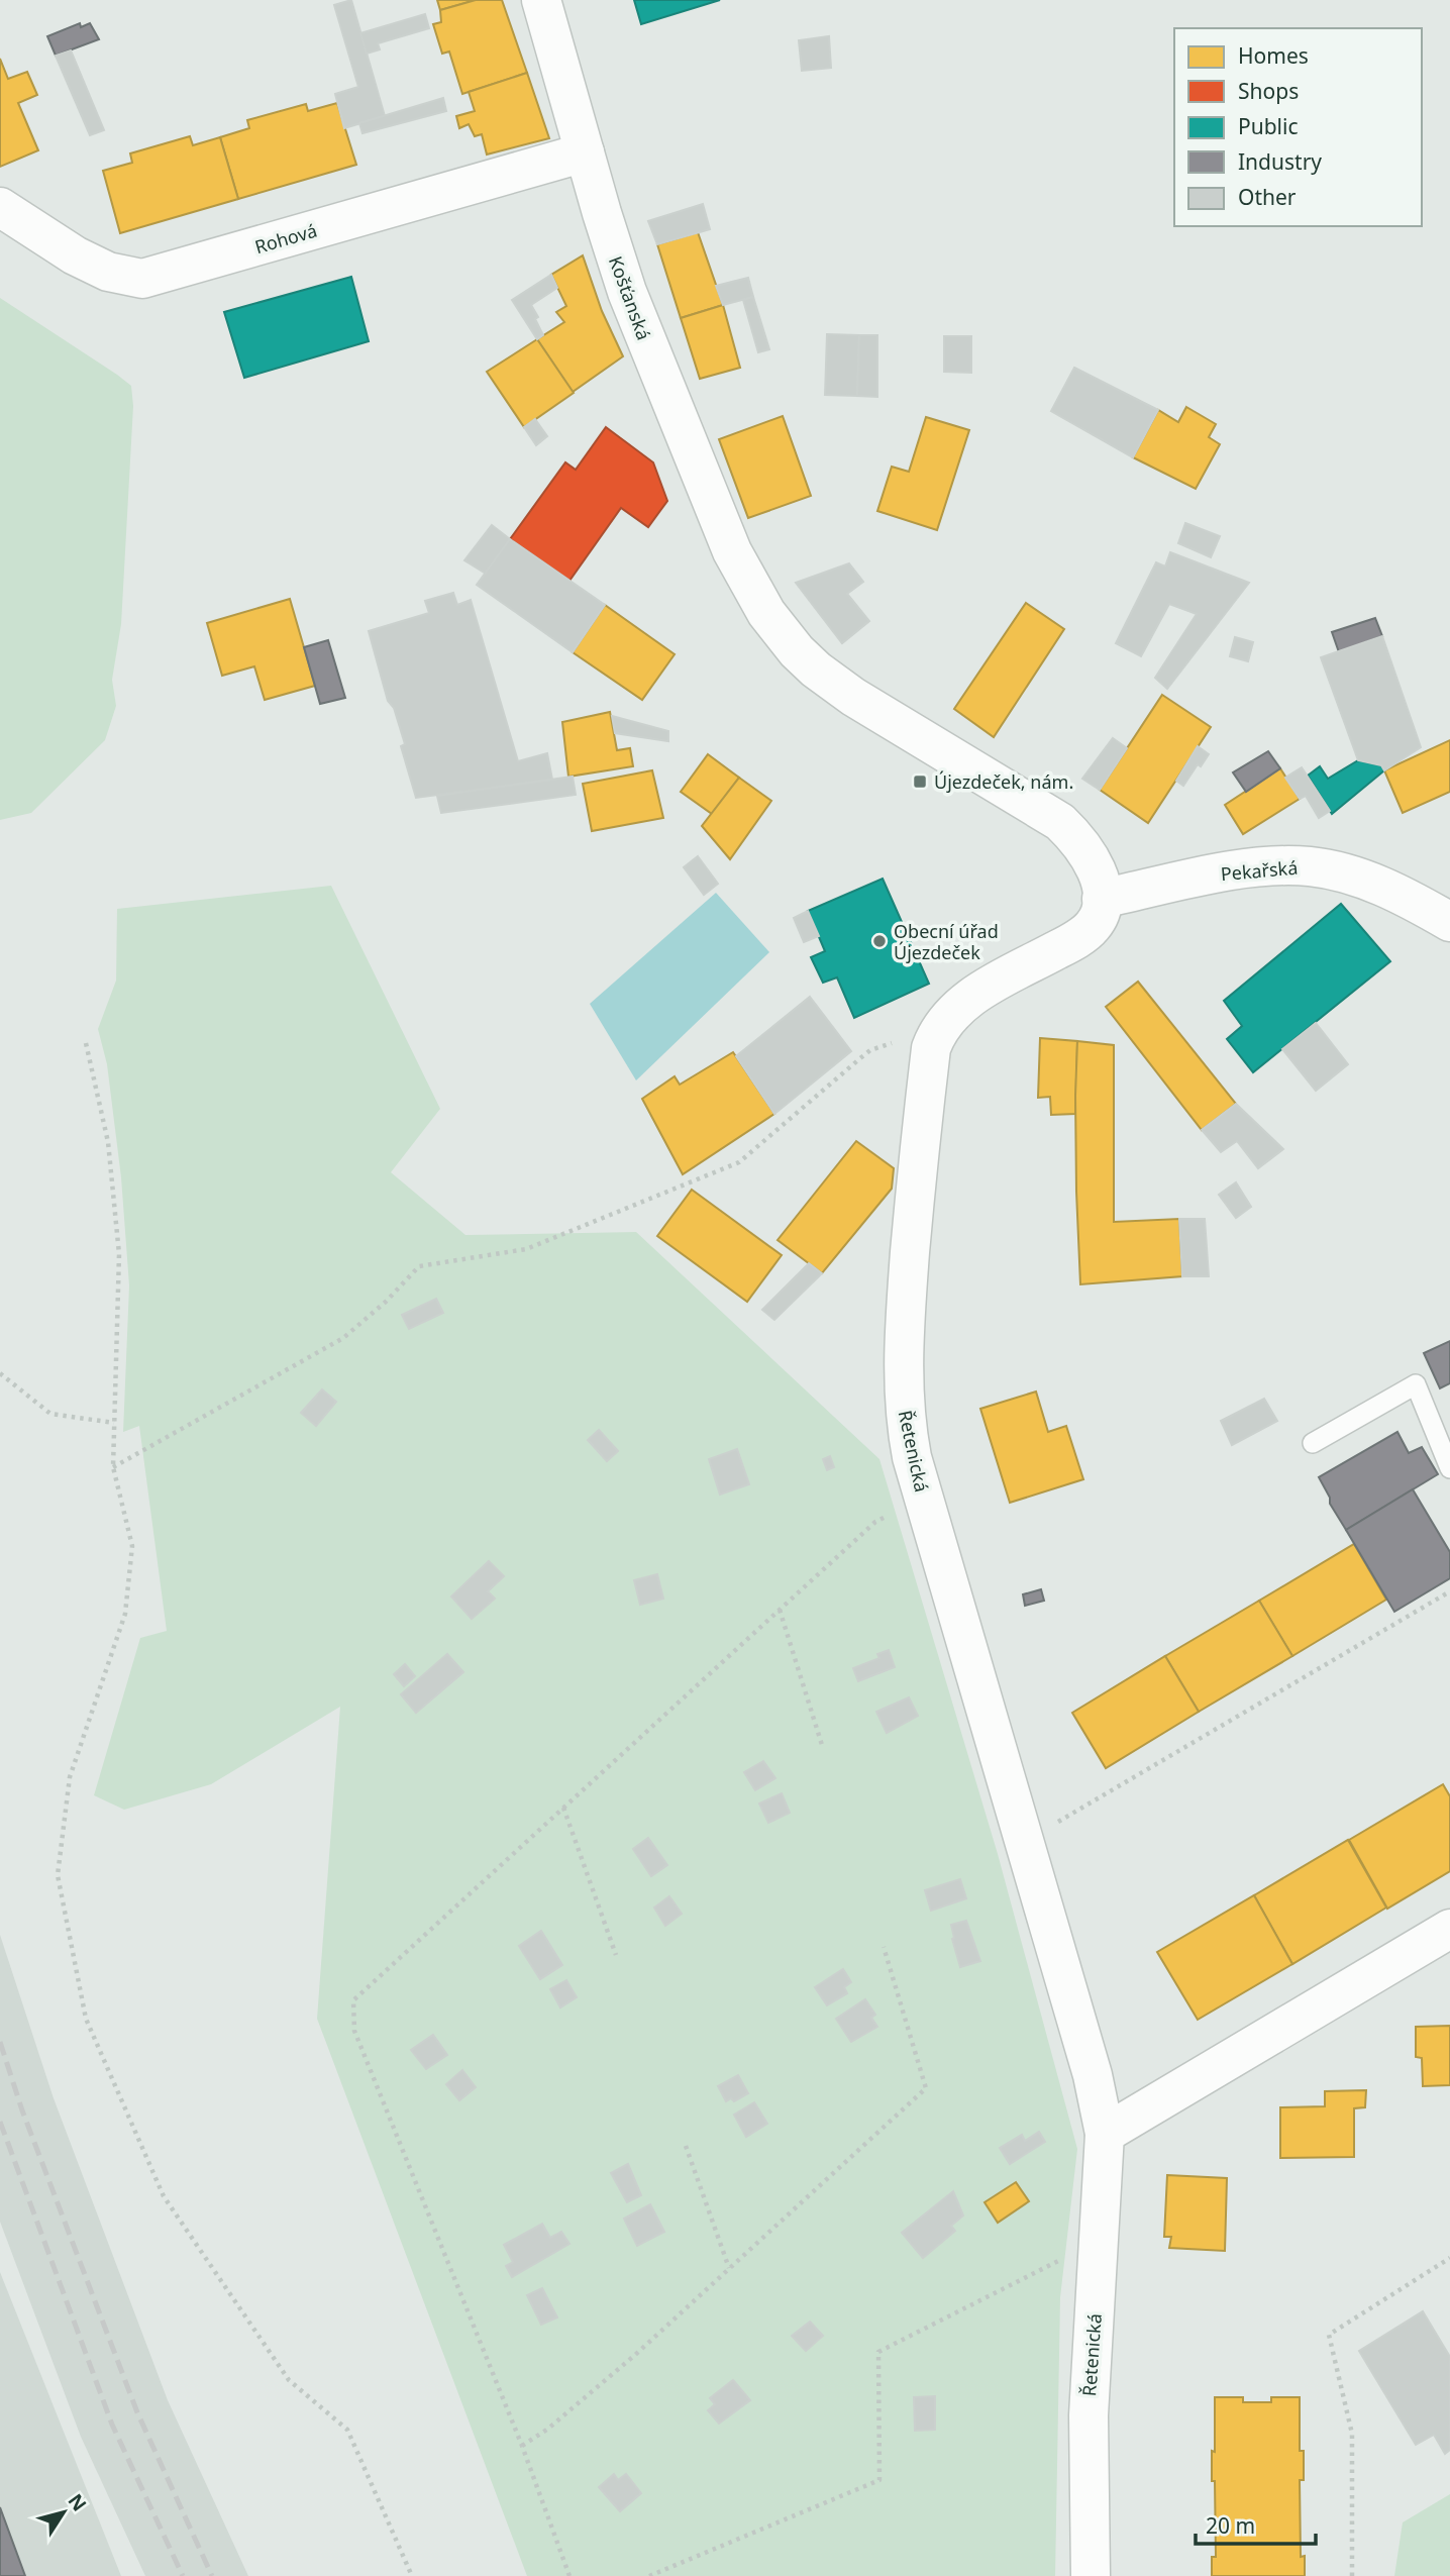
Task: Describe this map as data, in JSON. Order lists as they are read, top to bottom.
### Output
{
  "streets": {
    "street": [
      "Rohová",
      "Košťanská",
      "Pekařská",
      "Řetenická"
    ]
  },
  "crossings": [
    ["Rohová", "Košťanská"],
    ["Košťanská", "Pekařská"]
  ],
  "places": {
    "transit": ["Újezdeček, nám."],
    "other": ["Obecní úřad Újezdeček"]
  },
  "legend": [
    "Homes",
    "Shops",
    "Public",
    "Industry",
    "Other"
  ],
  "scale_bar": "20 m",
  "north": "top right"
}
